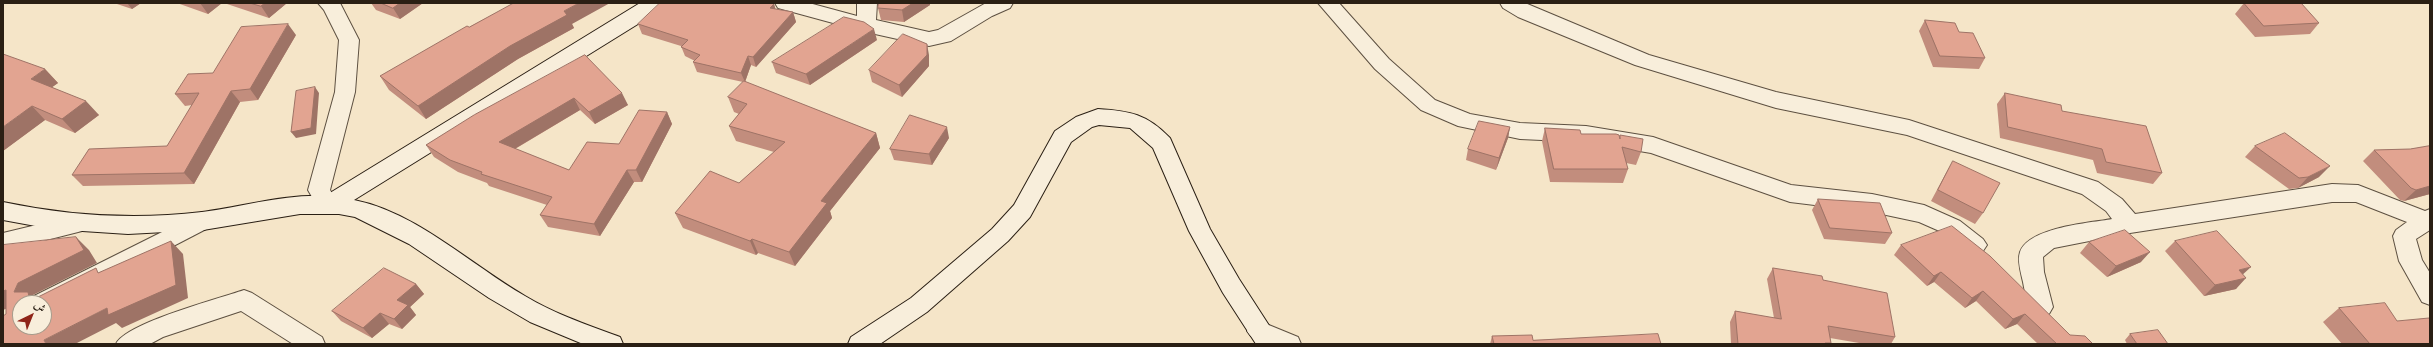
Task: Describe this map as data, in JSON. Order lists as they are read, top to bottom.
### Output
{
  "north": "top right"
}
